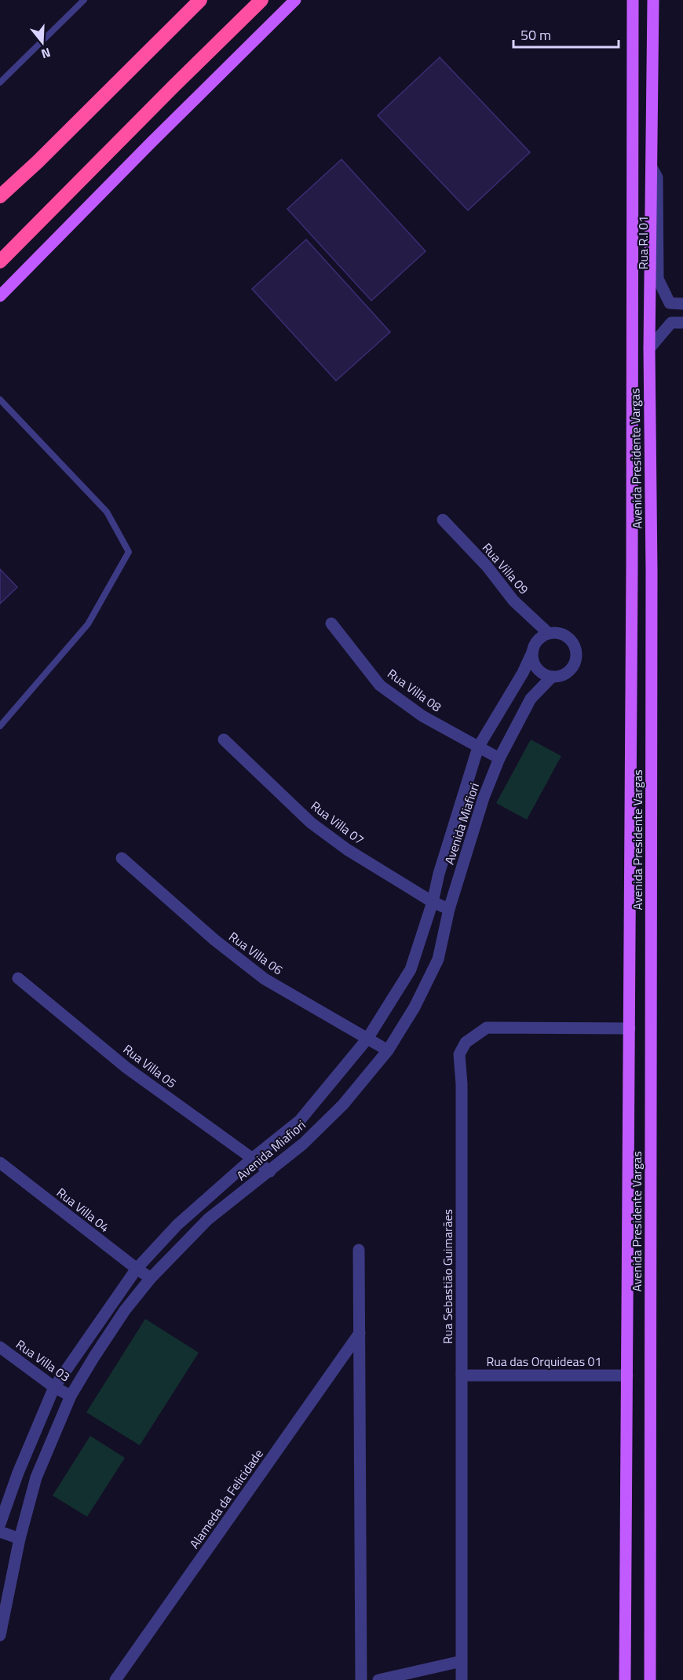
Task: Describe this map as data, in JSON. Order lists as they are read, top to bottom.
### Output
{
  "streets": {
    "main road": ["Avenida Presidente Vargas"],
    "street": [
      "Rua R.I 01",
      "Rua Villa 09",
      "Rua Villa 08",
      "Rua Villa 07",
      "Avenida Miafiori",
      "Rua Villa 06",
      "Rua Villa 05",
      "Rua Villa 04",
      "Rua Sebastião Guimarães",
      "Rua Villa 03",
      "Rua das Orquideas 01",
      "Alameda da Felicidade"
    ]
  },
  "crossings": [
    ["Rua R.I 01", "Avenida Presidente Vargas"],
    ["Avenida Presidente Vargas", "Rua Sebastião Guimarães"],
    ["Avenida Presidente Vargas", "Rua das Orquideas 01"],
    ["Rua Villa 09", "Avenida Miafiori"],
    ["Rua Villa 08", "Avenida Miafiori"],
    ["Rua Villa 07", "Avenida Miafiori"],
    ["Avenida Miafiori", "Rua Villa 06"],
    ["Avenida Miafiori", "Rua Villa 05"],
    ["Avenida Miafiori", "Rua Villa 04"],
    ["Avenida Miafiori", "Rua Villa 03"],
    ["Rua Sebastião Guimarães", "Rua das Orquideas 01"]
  ],
  "scale_bar": "50 m",
  "north": "bottom"
}
